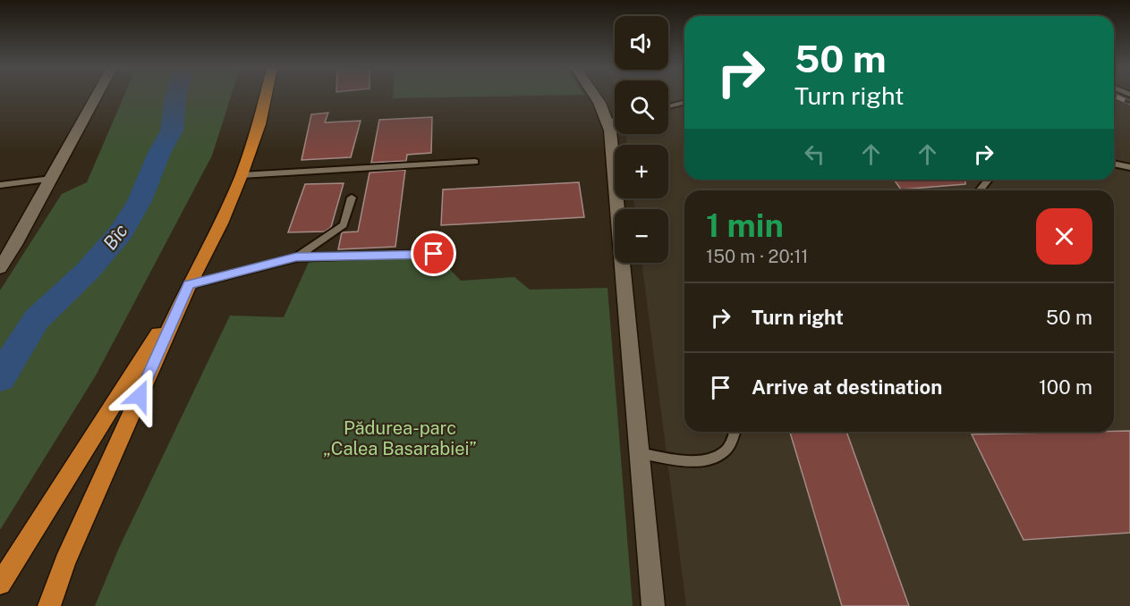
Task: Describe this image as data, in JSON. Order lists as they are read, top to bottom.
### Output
{
  "water": ["Bîc"],
  "parks": ["Pădurea-parc „Calea Basarabiei”"],
  "page": {
    "map_buttons": ["+", "−"],
    "turn": ["50 m", "Turn right"],
    "heading": ["1 min", "150 m · 20:11"],
    "list": [
      {
        "name": "Turn right",
        "value": "50 m"
      },
      {
        "name": "Arrive at destination",
        "value": "100 m"
      }
    ]
  }
}
